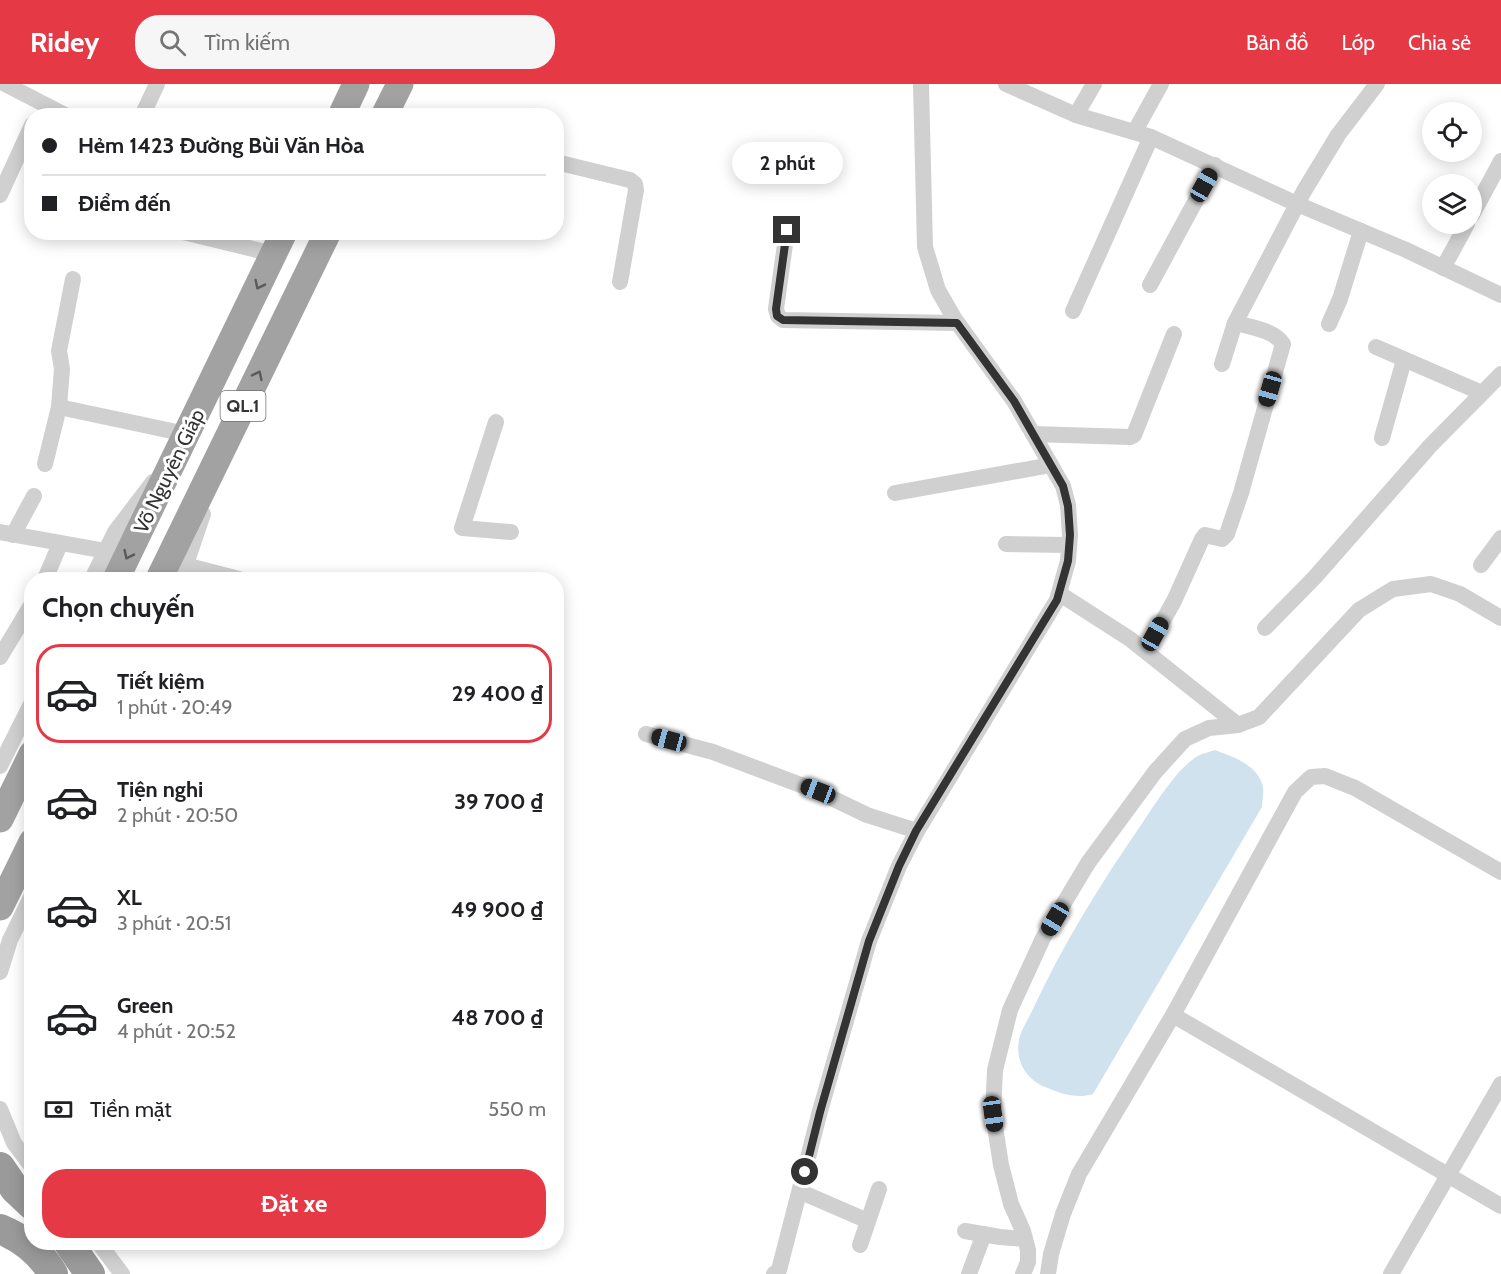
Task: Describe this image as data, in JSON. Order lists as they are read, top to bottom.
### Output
{
  "streets": {
    "highway": ["QL.1", "Võ Nguyên Giáp"]
  },
  "page": {
    "header": "Ridey",
    "search": "Tìm kiếm",
    "nav": ["Bản đồ", "Lớp", "Chia sẻ"],
    "banner": ["Hẻm 1423 Đường Bùi Văn Hòa", "Điểm đến"],
    "bubble": "2 phút",
    "heading": "Chọn chuyến",
    "list": [
      {
        "name": "Tiết kiệm",
        "note": "1 phút · 20:49",
        "value": "29 400 ₫"
      },
      {
        "name": "Tiện nghi",
        "note": "2 phút · 20:50",
        "value": "39 700 ₫"
      },
      {
        "name": "XL",
        "note": "3 phút · 20:51",
        "value": "49 900 ₫"
      },
      {
        "name": "Green",
        "note": "4 phút · 20:52",
        "value": "48 700 ₫"
      }
    ],
    "pay": ["Tiền mặt", "550 m"],
    "buttons": "Đặt xe"
  }
}
